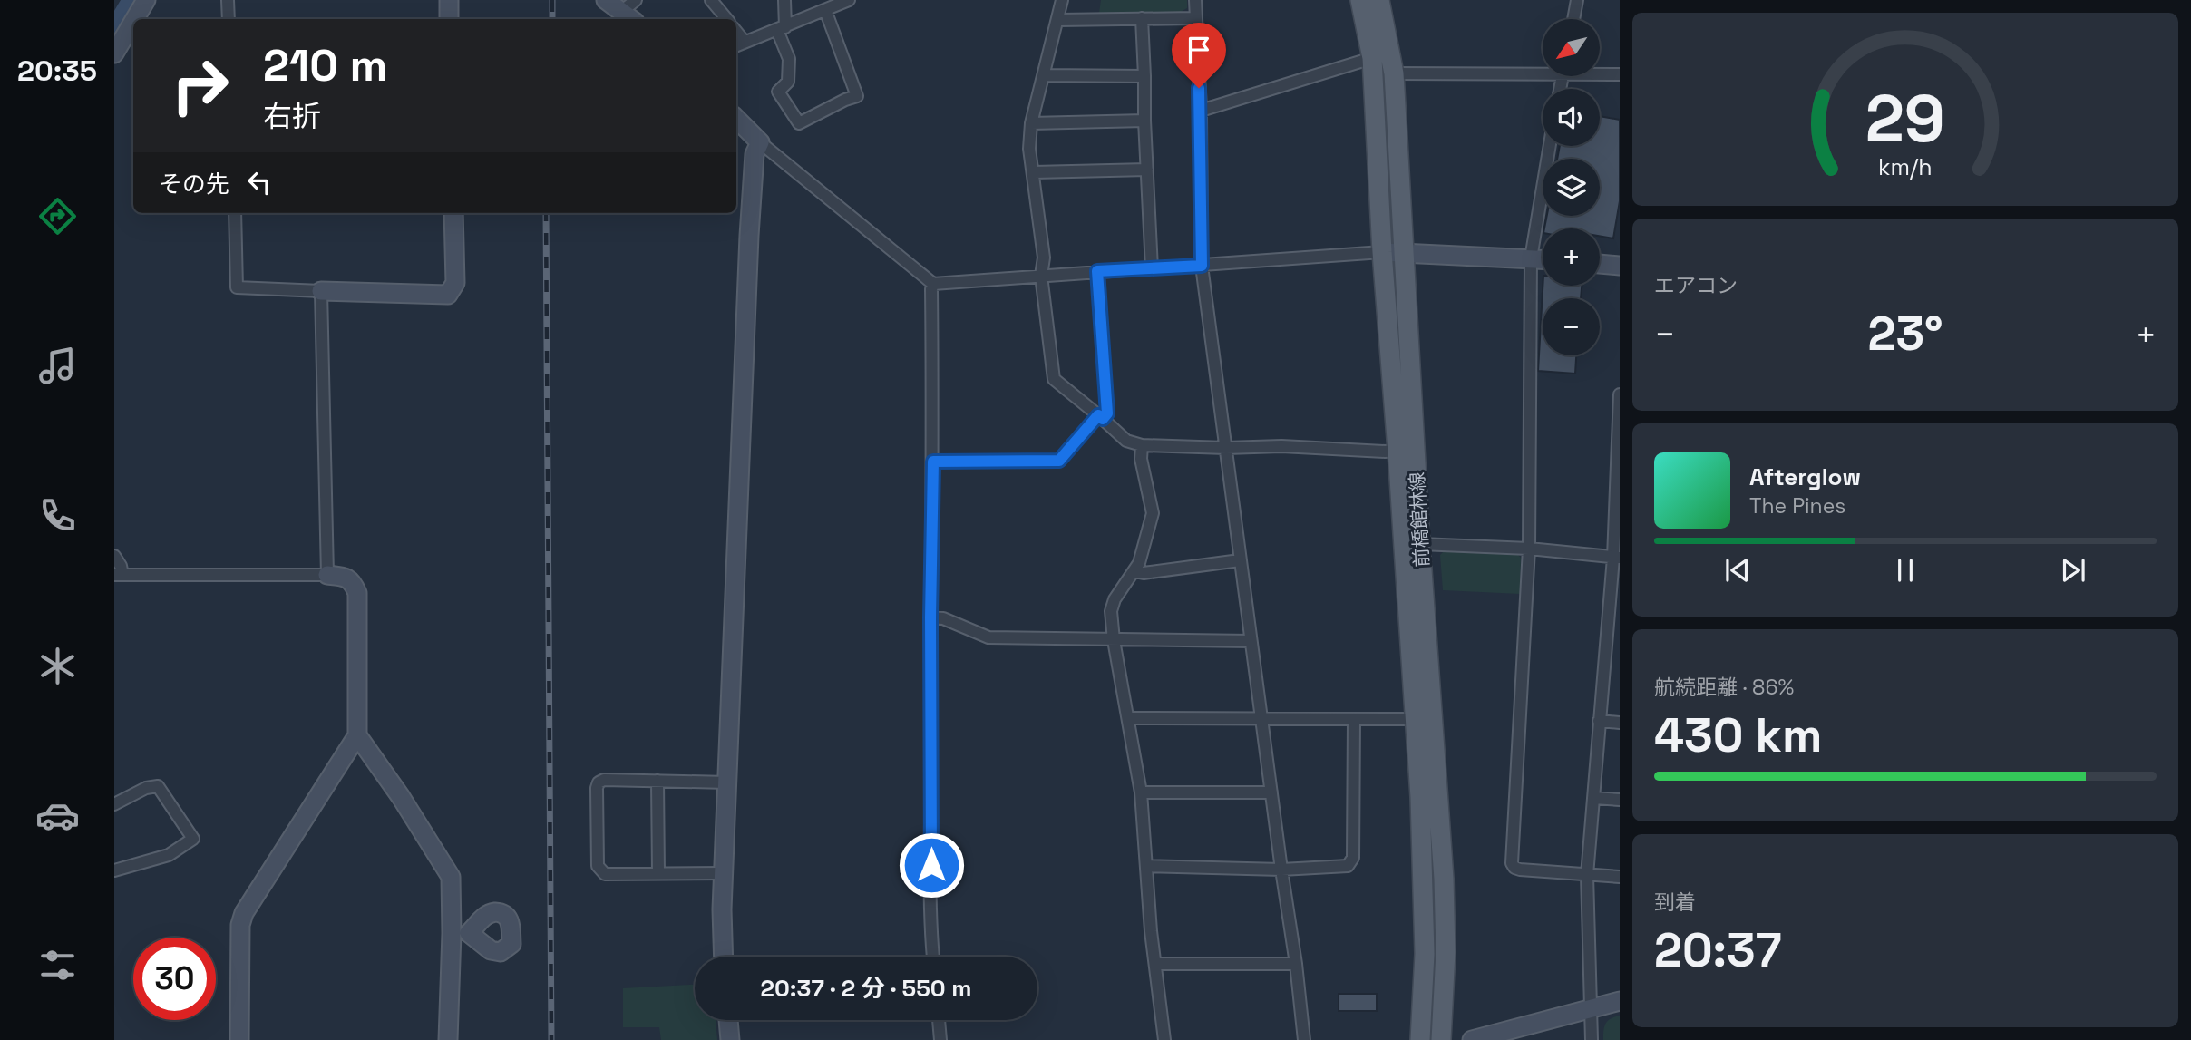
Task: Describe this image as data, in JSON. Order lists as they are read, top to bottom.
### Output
{
  "streets": {
    "main road": ["前橋館林線"]
  },
  "north": "bottom left",
  "page": {
    "tabs": "20:35",
    "map_buttons": ["+", "−"],
    "turn": ["210 m", "右折"],
    "then": "その先",
    "tile": [
      "エアコン",
      ["航続距離 · 86%", "430 km"],
      ["到着", "20:37"]
    ],
    "heat": ["−", "23°", "+"],
    "song": ["Afterglow", "The Pines"],
    "limit": "30",
    "trip": "20:37 · 2 分 · 550 m",
    "gauge": ["29", "km/h"]
  }
}
